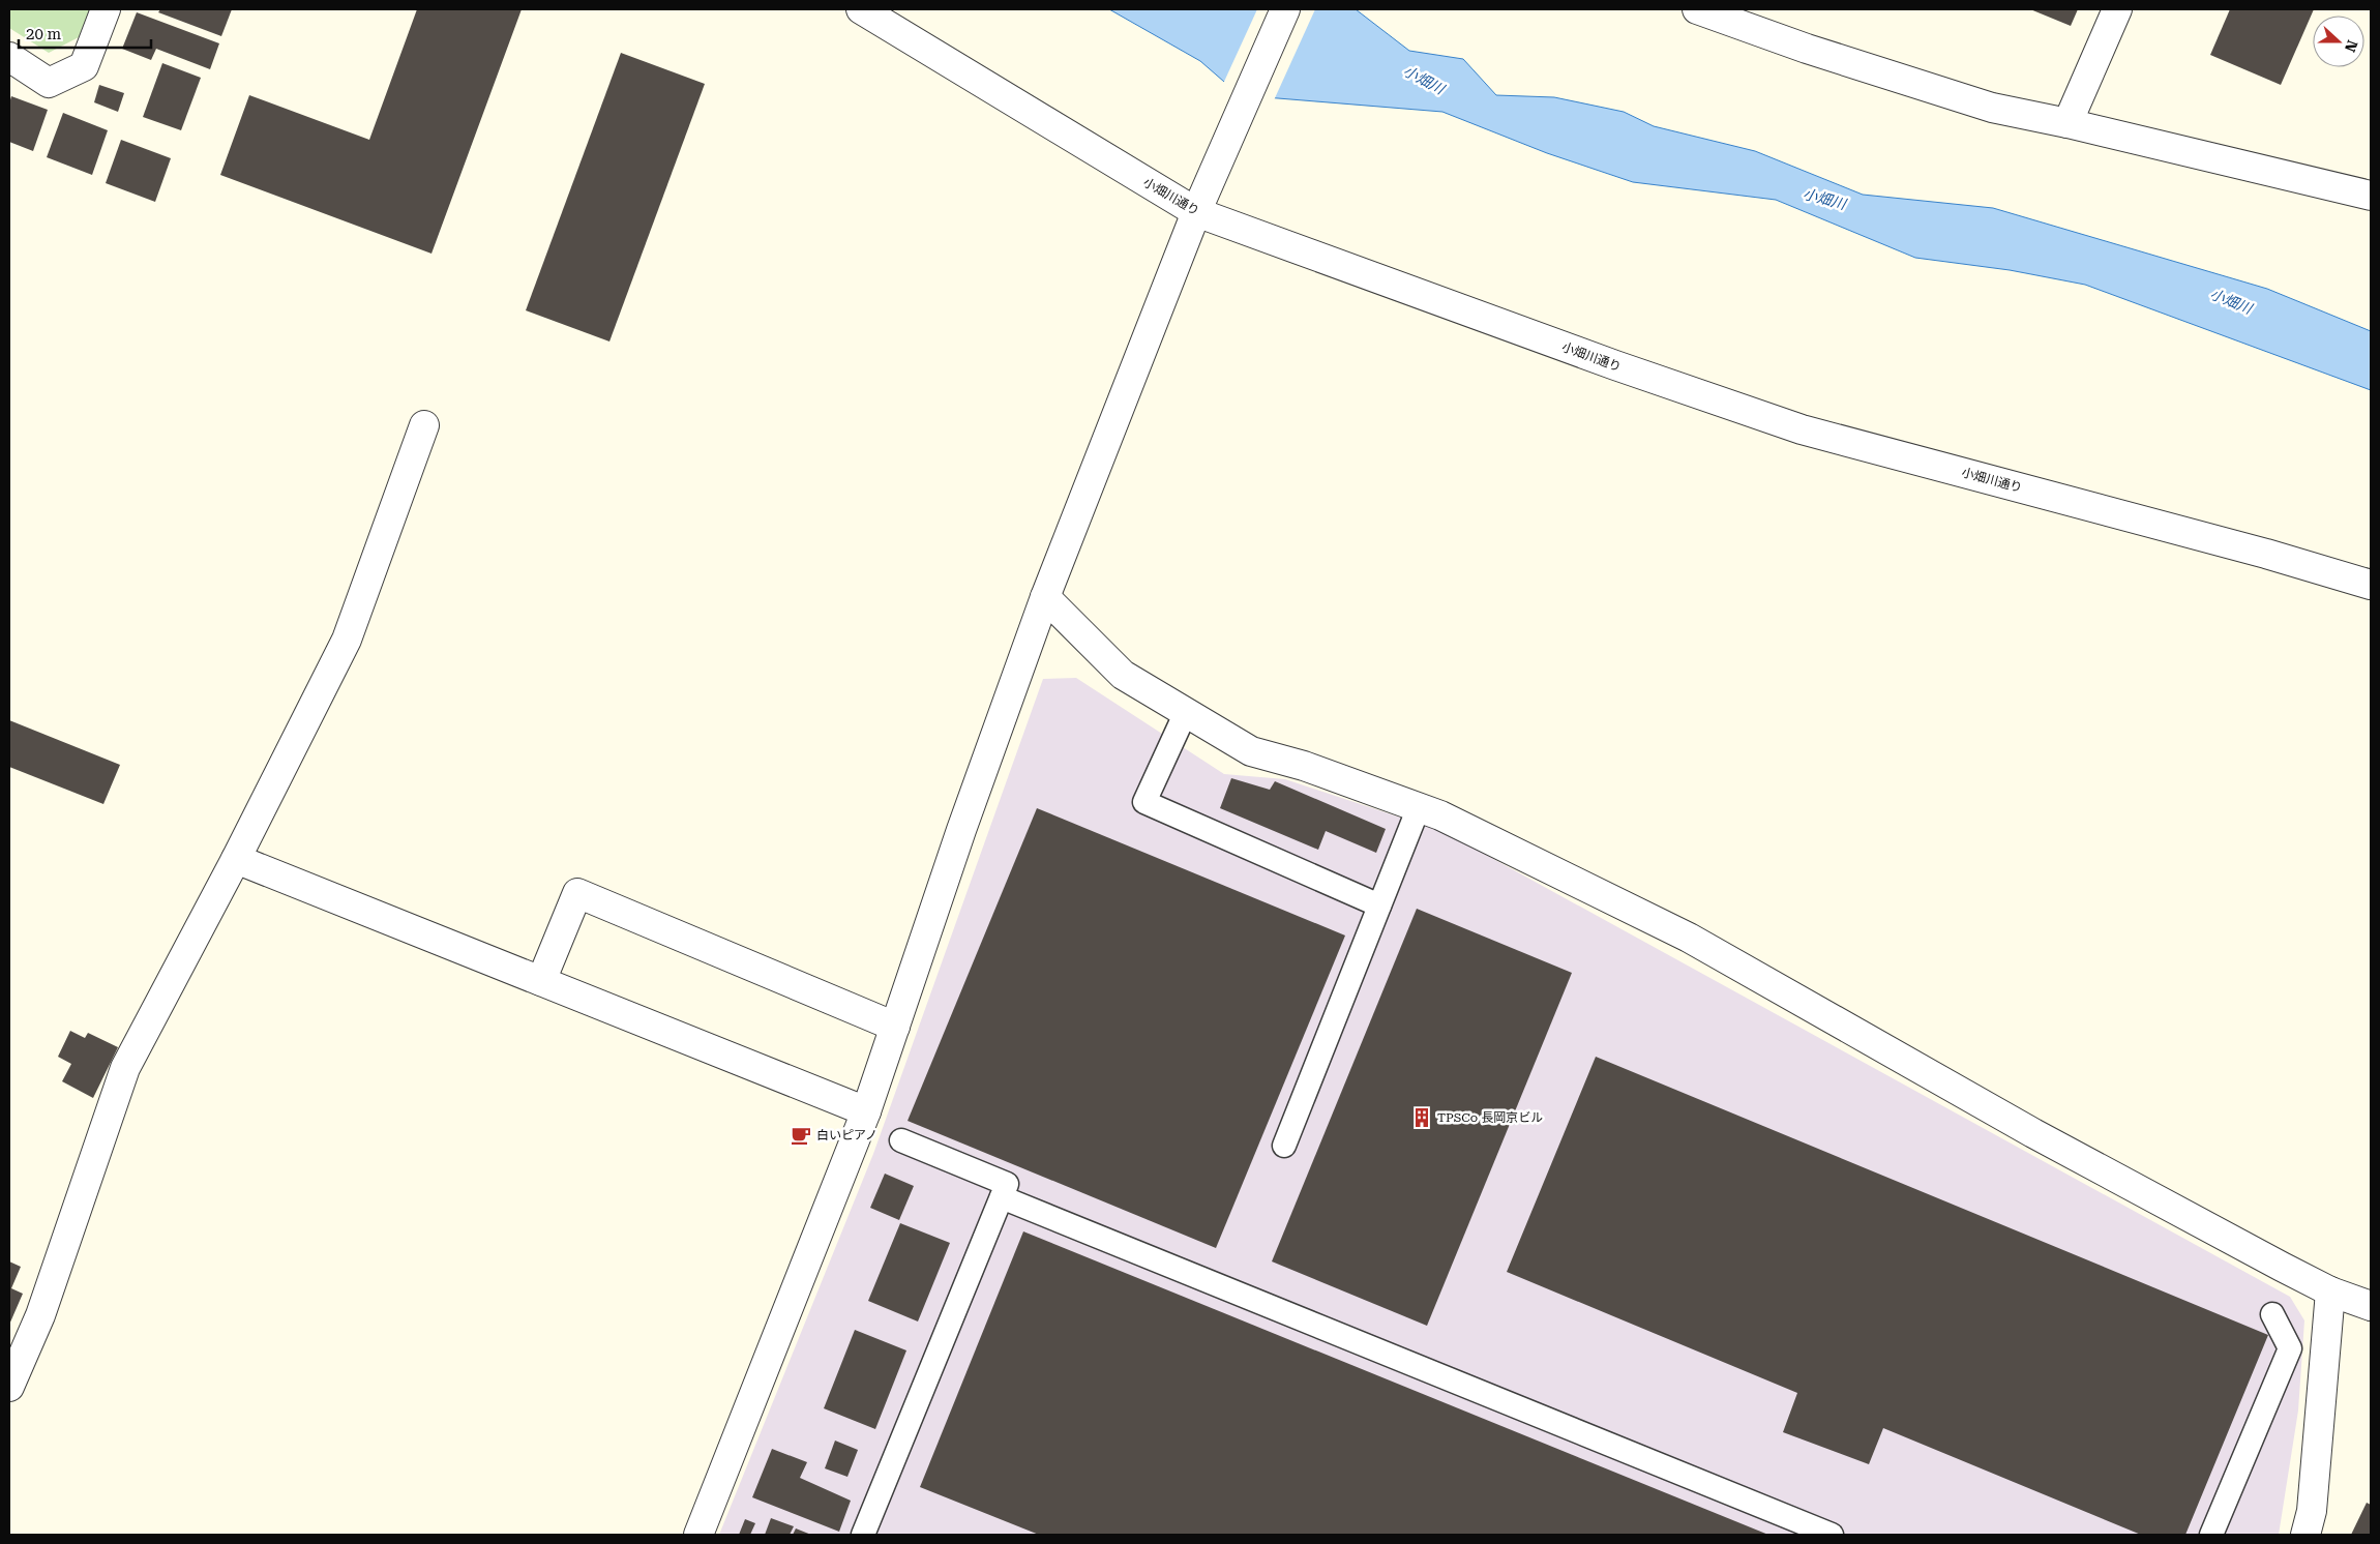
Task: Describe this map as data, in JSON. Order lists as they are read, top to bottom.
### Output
{
  "streets": {
    "street": ["小畑川通り"]
  },
  "water": ["小畑川"],
  "places": {
    "building": ["TPSCo 長岡京ビル"],
    "cafe": ["白いピアノ"]
  },
  "scale_bar": "20 m",
  "north": "right"
}
